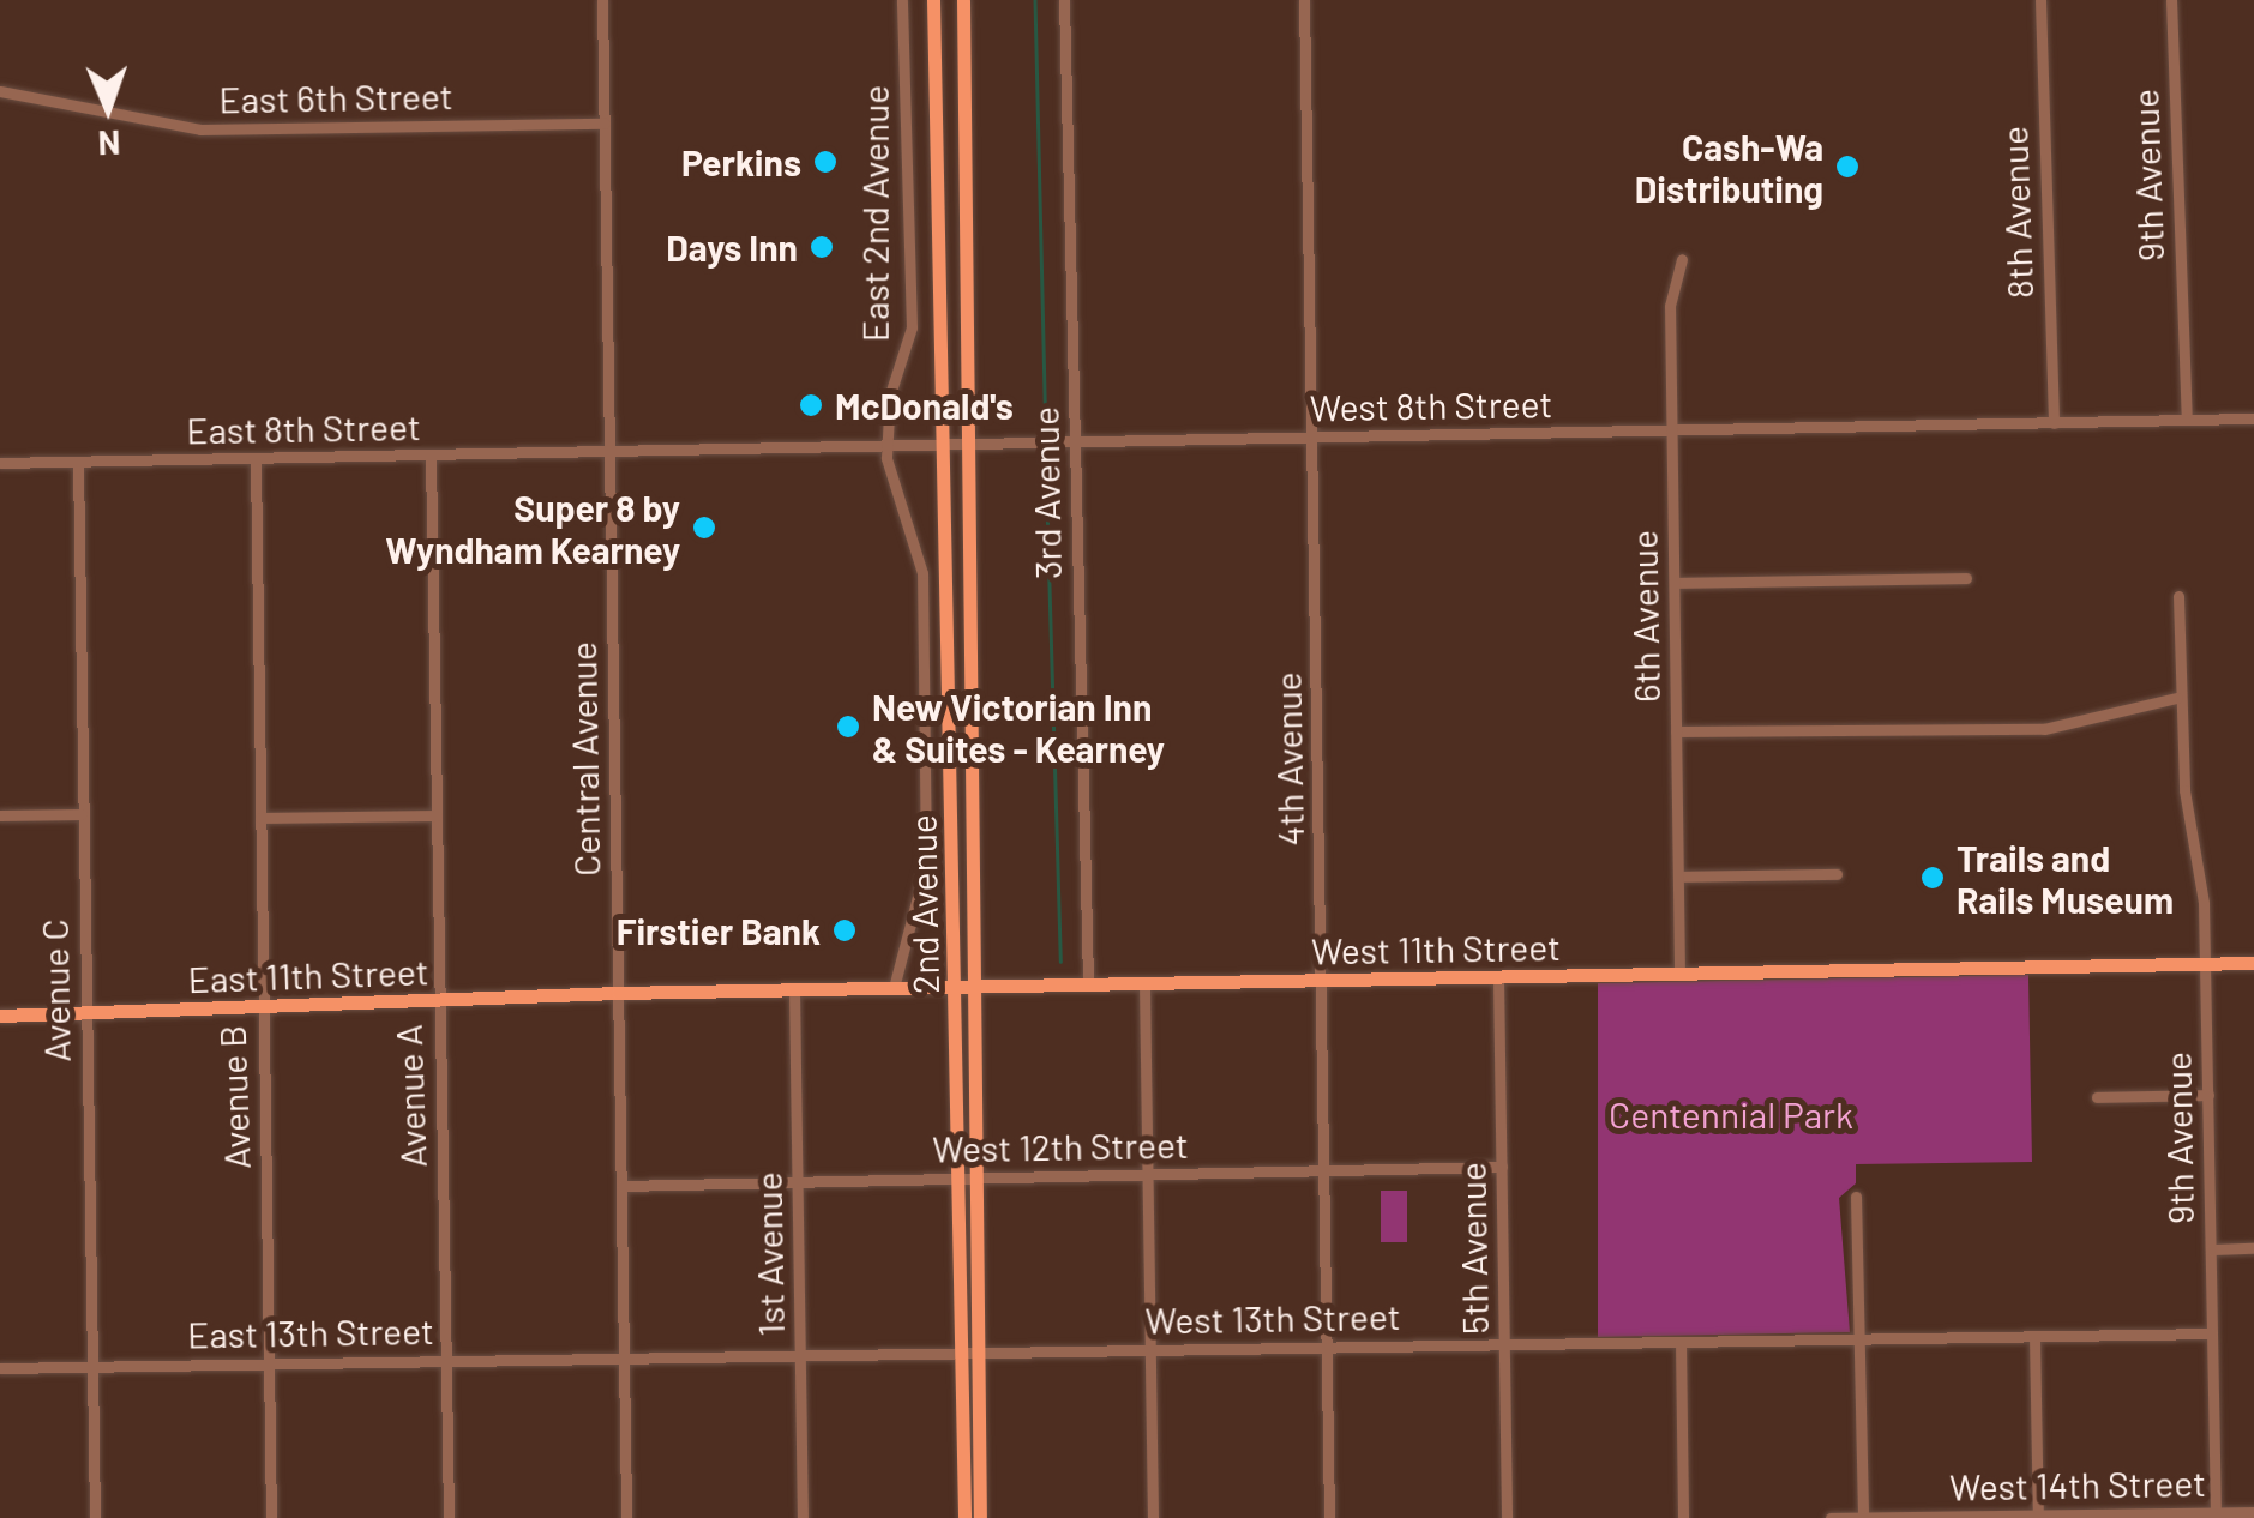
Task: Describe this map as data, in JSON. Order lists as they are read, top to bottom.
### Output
{
  "streets": {
    "main road": ["2nd Avenue", "West 11th Street", "East 11th Street"],
    "street": [
      "East 6th Street",
      "9th Avenue",
      "8th Avenue",
      "East 2nd Avenue",
      "West 8th Street",
      "East 8th Street",
      "3rd Avenue",
      "6th Avenue",
      "Central Avenue",
      "4th Avenue",
      "Avenue C",
      "Avenue A",
      "Avenue B",
      "West 12th Street",
      "5th Avenue",
      "1st Avenue",
      "West 13th Street",
      "East 13th Street",
      "West 14th Street"
    ]
  },
  "crossings": [
    ["East 6th Street", "Central Avenue"],
    ["9th Avenue", "West 8th Street"],
    ["9th Avenue", "West 11th Street"],
    ["9th Avenue", "West 13th Street"],
    ["9th Avenue", "West 14th Street"],
    ["8th Avenue", "West 8th Street"],
    ["East 2nd Avenue", "West 8th Street"],
    ["East 2nd Avenue", "West 11th Street"],
    ["West 8th Street", "East 8th Street"],
    ["West 8th Street", "3rd Avenue"],
    ["West 8th Street", "6th Avenue"],
    ["West 8th Street", "Central Avenue"],
    ["West 8th Street", "4th Avenue"],
    ["West 8th Street", "2nd Avenue"],
    ["East 8th Street", "Central Avenue"],
    ["East 8th Street", "Avenue C"],
    ["East 8th Street", "Avenue A"],
    ["East 8th Street", "Avenue B"],
    ["3rd Avenue", "West 11th Street"],
    ["6th Avenue", "West 11th Street"],
    ["Central Avenue", "West 11th Street"],
    ["Central Avenue", "East 11th Street"],
    ["Central Avenue", "West 12th Street"],
    ["Central Avenue", "West 13th Street"],
    ["Central Avenue", "East 13th Street"],
    ["4th Avenue", "West 11th Street"],
    ["4th Avenue", "West 12th Street"],
    ["4th Avenue", "West 13th Street"],
    ["2nd Avenue", "West 11th Street"],
    ["2nd Avenue", "West 12th Street"],
    ["2nd Avenue", "West 13th Street"],
    ["West 11th Street", "East 11th Street"],
    ["West 11th Street", "5th Avenue"],
    ["West 11th Street", "1st Avenue"],
    ["East 11th Street", "Avenue C"],
    ["East 11th Street", "Avenue A"],
    ["East 11th Street", "Avenue B"],
    ["Avenue C", "East 13th Street"],
    ["Avenue A", "East 13th Street"],
    ["Avenue B", "East 13th Street"],
    ["West 12th Street", "5th Avenue"],
    ["West 12th Street", "1st Avenue"],
    ["5th Avenue", "West 13th Street"],
    ["1st Avenue", "West 13th Street"],
    ["West 13th Street", "East 13th Street"]
  ],
  "parks": ["Centennial Park"],
  "places": [
    "Perkins",
    "Cash-Wa Distributing",
    "Days Inn",
    "McDonald's",
    "Super 8 by Wyndham Kearney",
    "New Victorian Inn & Suites - Kearney",
    "Trails and Rails Museum",
    "Firstier Bank"
  ],
  "north": "bottom"
}
